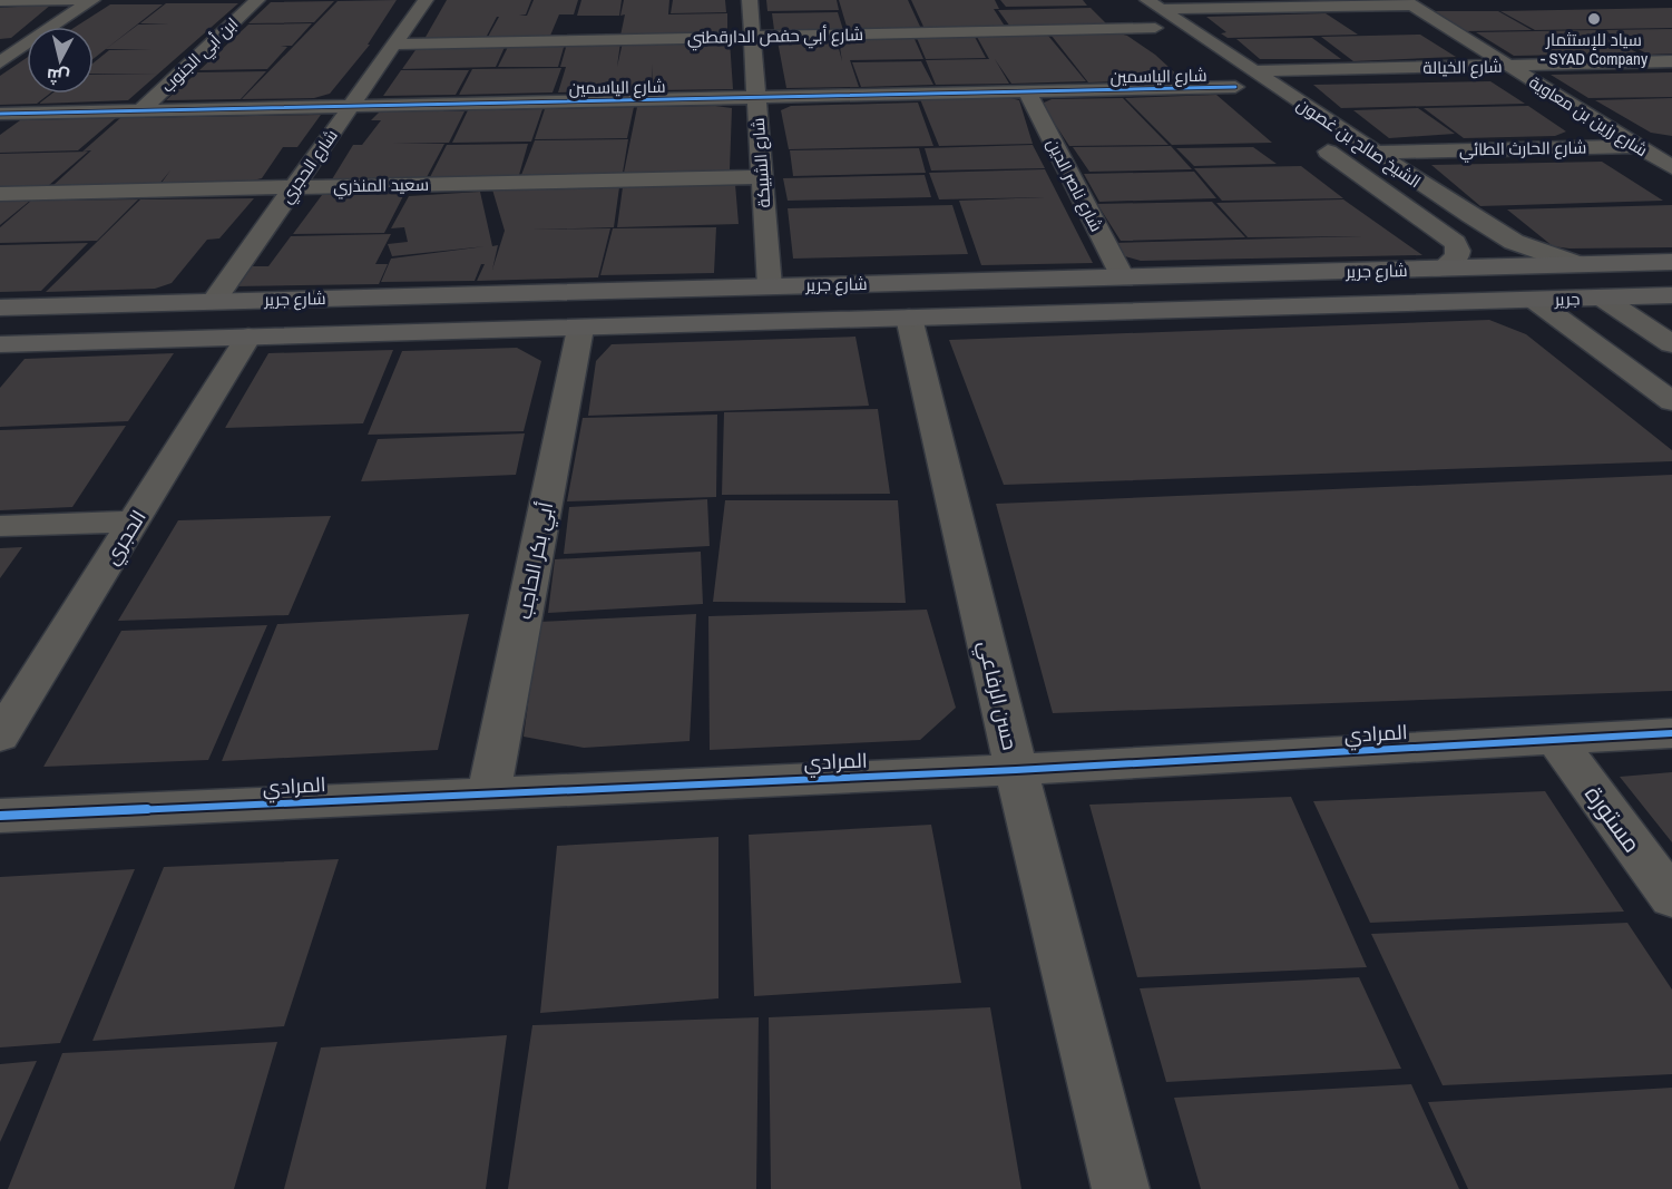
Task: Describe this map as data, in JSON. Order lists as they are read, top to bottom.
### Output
{
  "streets": {
    "main road": ["شارع جرير", "جرير"],
    "street": [
      "شارع أبي حفص الدارقطني",
      "ابن أبي الجنوب",
      "شارع الخيالة",
      "شارع الياسمين",
      "شارع رزين بن معاوية",
      "الشيخ صالح بن غصون",
      "شارع الحارث الطائي",
      "شارع الشبيكة",
      "شارع الحجري",
      "سعيد المنذري",
      "شارع ناصر الدين",
      "الحجري",
      "أبي بكر الحاجب",
      "حسن الرفاعي",
      "المرادي",
      "مستورة"
    ]
  },
  "crossings": [
    ["شارع أبي حفص الدارقطني", "شارع رزين بن معاوية"],
    ["شارع أبي حفص الدارقطني", "الشيخ صالح بن غصون"],
    ["شارع أبي حفص الدارقطني", "شارع الشبيكة"],
    ["شارع أبي حفص الدارقطني", "شارع الحجري"],
    ["ابن أبي الجنوب", "شارع الياسمين"],
    ["شارع الخيالة", "شارع رزين بن معاوية"],
    ["شارع الخيالة", "الشيخ صالح بن غصون"],
    ["شارع الياسمين", "شارع الشبيكة"],
    ["شارع الياسمين", "شارع الحجري"],
    ["شارع الياسمين", "شارع ناصر الدين"],
    ["شارع رزين بن معاوية", "شارع الحارث الطائي"],
    ["الشيخ صالح بن غصون", "شارع الحارث الطائي"],
    ["الشيخ صالح بن غصون", "شارع جرير"],
    ["شارع الشبيكة", "سعيد المنذري"],
    ["شارع الشبيكة", "شارع جرير"],
    ["شارع الحجري", "سعيد المنذري"],
    ["شارع الحجري", "شارع جرير"],
    ["شارع ناصر الدين", "شارع جرير"],
    ["شارع جرير", "جرير"],
    ["شارع جرير", "الحجري"],
    ["شارع جرير", "أبي بكر الحاجب"],
    ["شارع جرير", "حسن الرفاعي"],
    ["أبي بكر الحاجب", "المرادي"],
    ["حسن الرفاعي", "المرادي"],
    ["المرادي", "مستورة"]
  ],
  "places": ["سياد للإستثمار - SYAD Company"],
  "north": "bottom"
}
